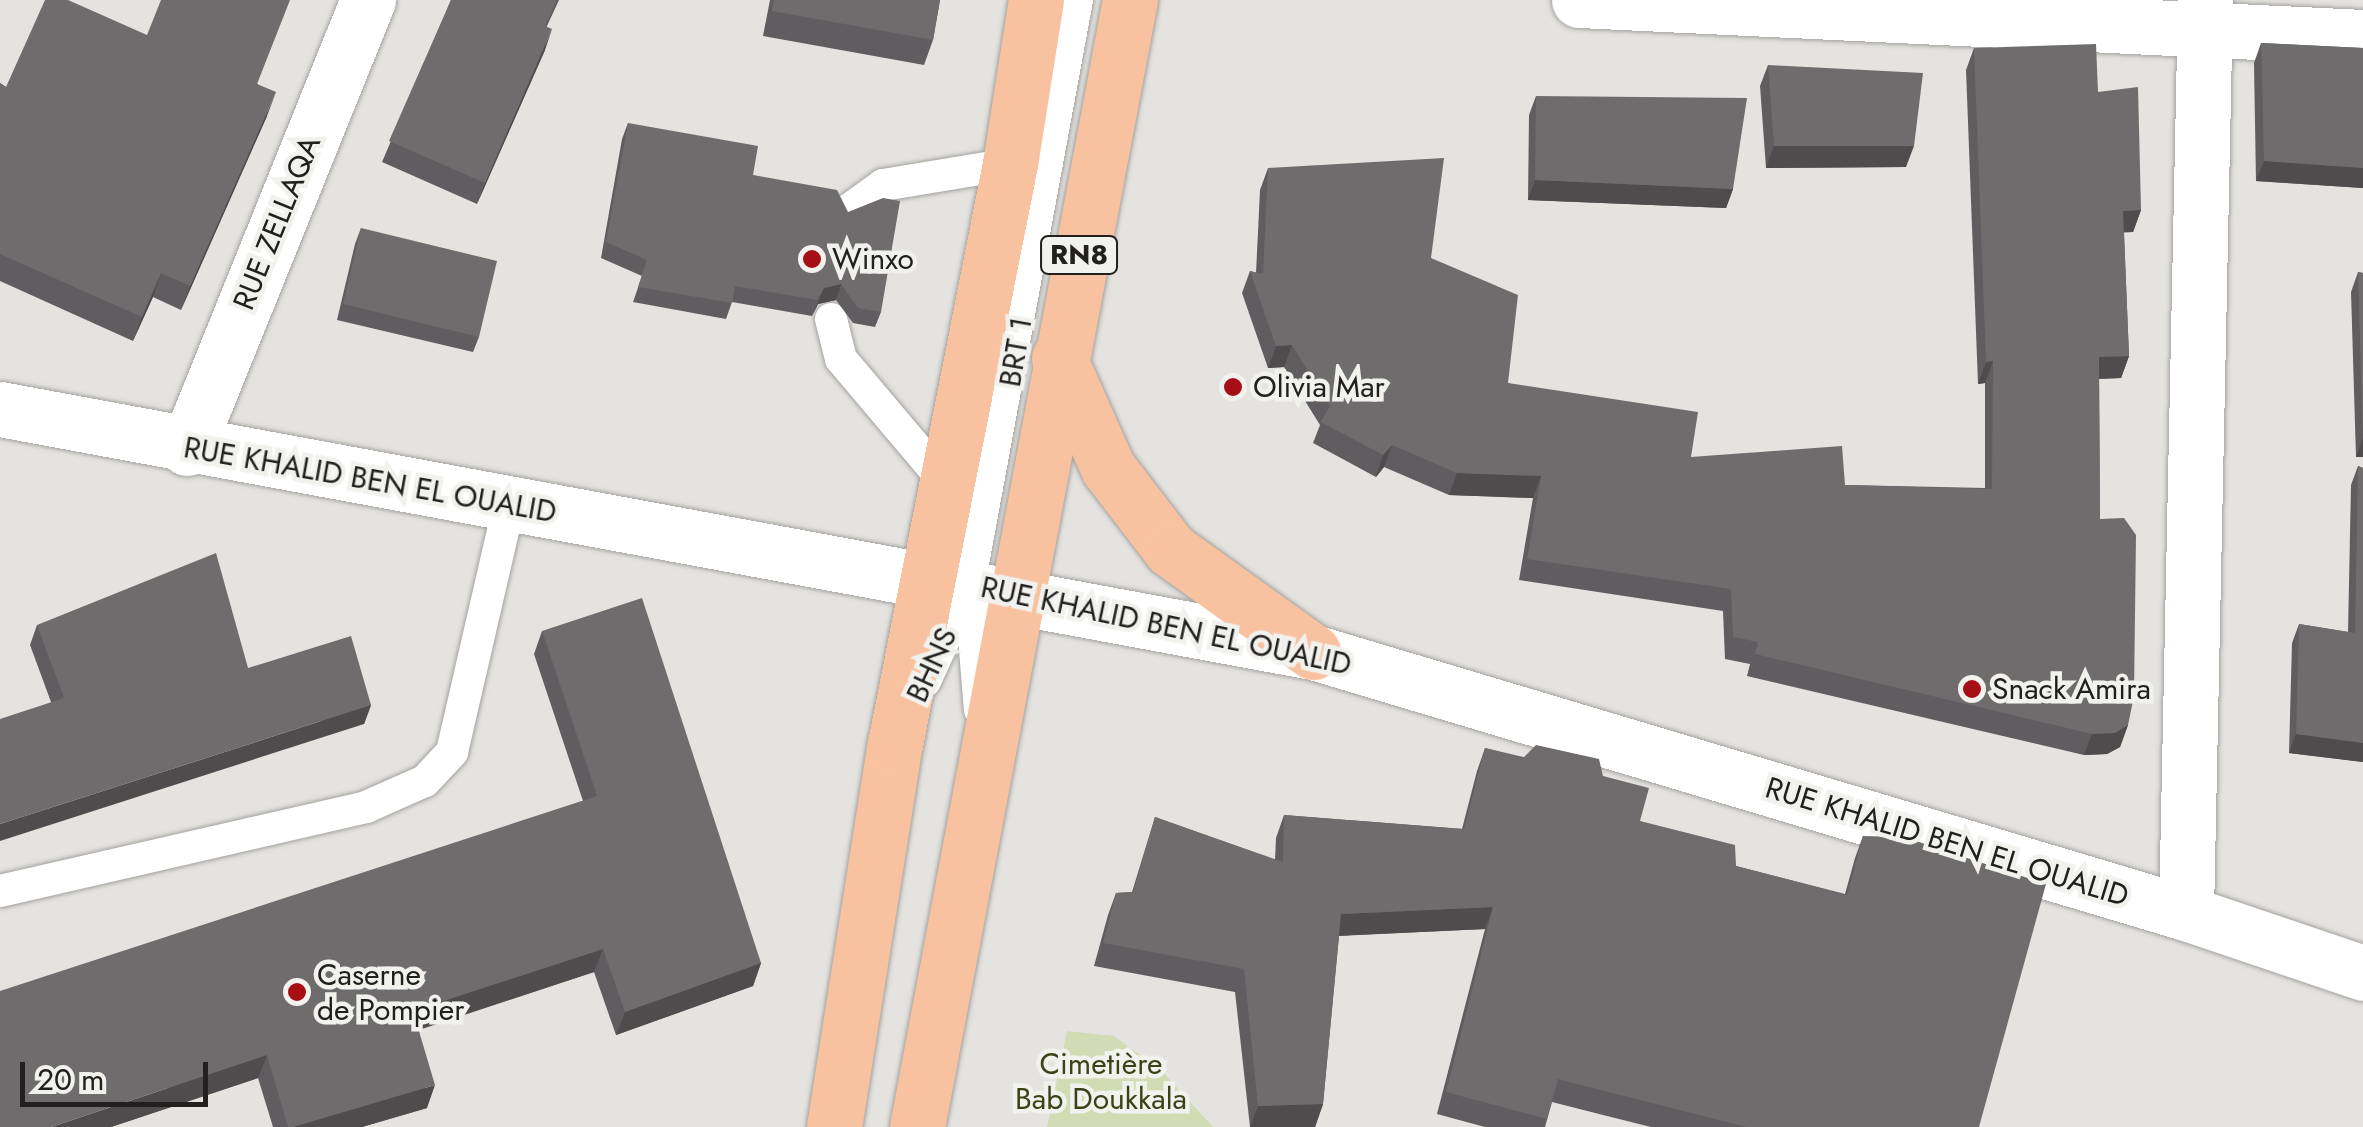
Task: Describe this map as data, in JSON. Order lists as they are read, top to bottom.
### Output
{
  "streets": {
    "main road": ["RN8"],
    "street": ["RUE ZELLAQA", "RUE KHALID BEN EL OUALID"],
    "lane": ["BRT 1"]
  },
  "crossings": [
    ["RUE ZELLAQA", "RUE KHALID BEN EL OUALID"],
    ["RN8", "BRT 1"],
    ["RN8", "RUE KHALID BEN EL OUALID"],
    ["BRT 1", "RUE KHALID BEN EL OUALID"]
  ],
  "parks": ["Cimetière Bab Doukkala"],
  "places": [
    "Winxo",
    "Olivia Mar",
    "Snack Amira",
    "Caserne de Pompier"
  ],
  "scale_bar": "20 m"
}
